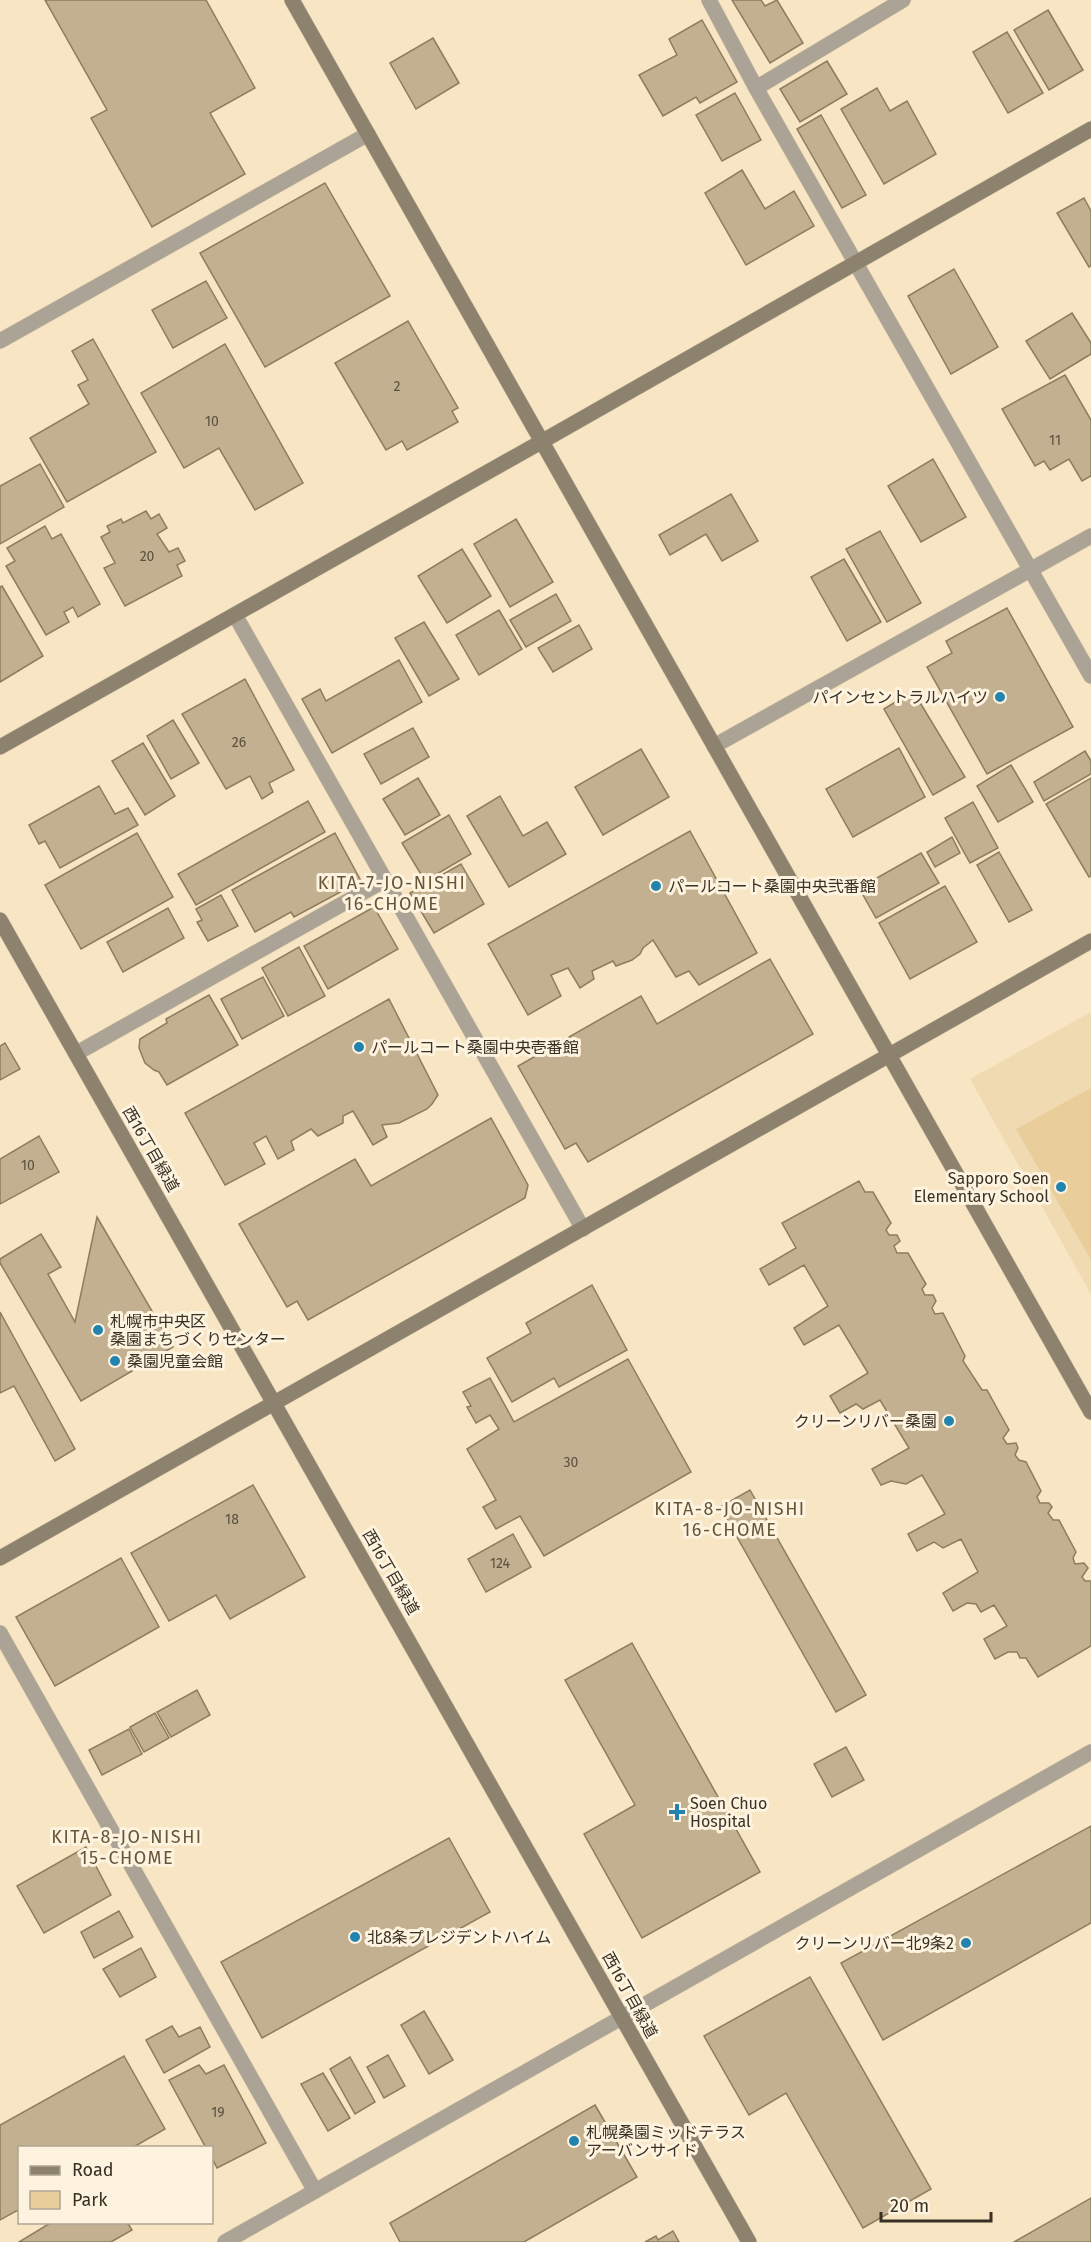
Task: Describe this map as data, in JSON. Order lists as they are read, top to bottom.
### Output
{
  "streets": {
    "street": ["西16丁目緑道"]
  },
  "districts": ["KITA-7-JO-NISHI 16-CHOME", "KITA-8-JO-NISHI 16-CHOME", "KITA-8-JO-NISHI 15-CHOME"],
  "places": {
    "other": [
      "パインセントラルハイツ",
      "パールコート桑園中央弐番館",
      "パールコート桑園中央壱番館",
      "Sapporo Soen Elementary School",
      "札幌市中央区 桑園まちづくりセンター",
      "桑園児童会館",
      "クリーンリバー桑園",
      "北8条プレジデントハイム",
      "クリーンリバー北9条2",
      "札幌桑園ミッドテラス アーバンサイド"
    ],
    "health": ["Soen Chuo Hospital"]
  },
  "house_numbers": [
    "2",
    "10",
    "11",
    "20",
    "26",
    "10",
    "30",
    "18",
    "124",
    "19"
  ],
  "legend": ["Road", "Park"],
  "scale_bar": "20 m"
}
